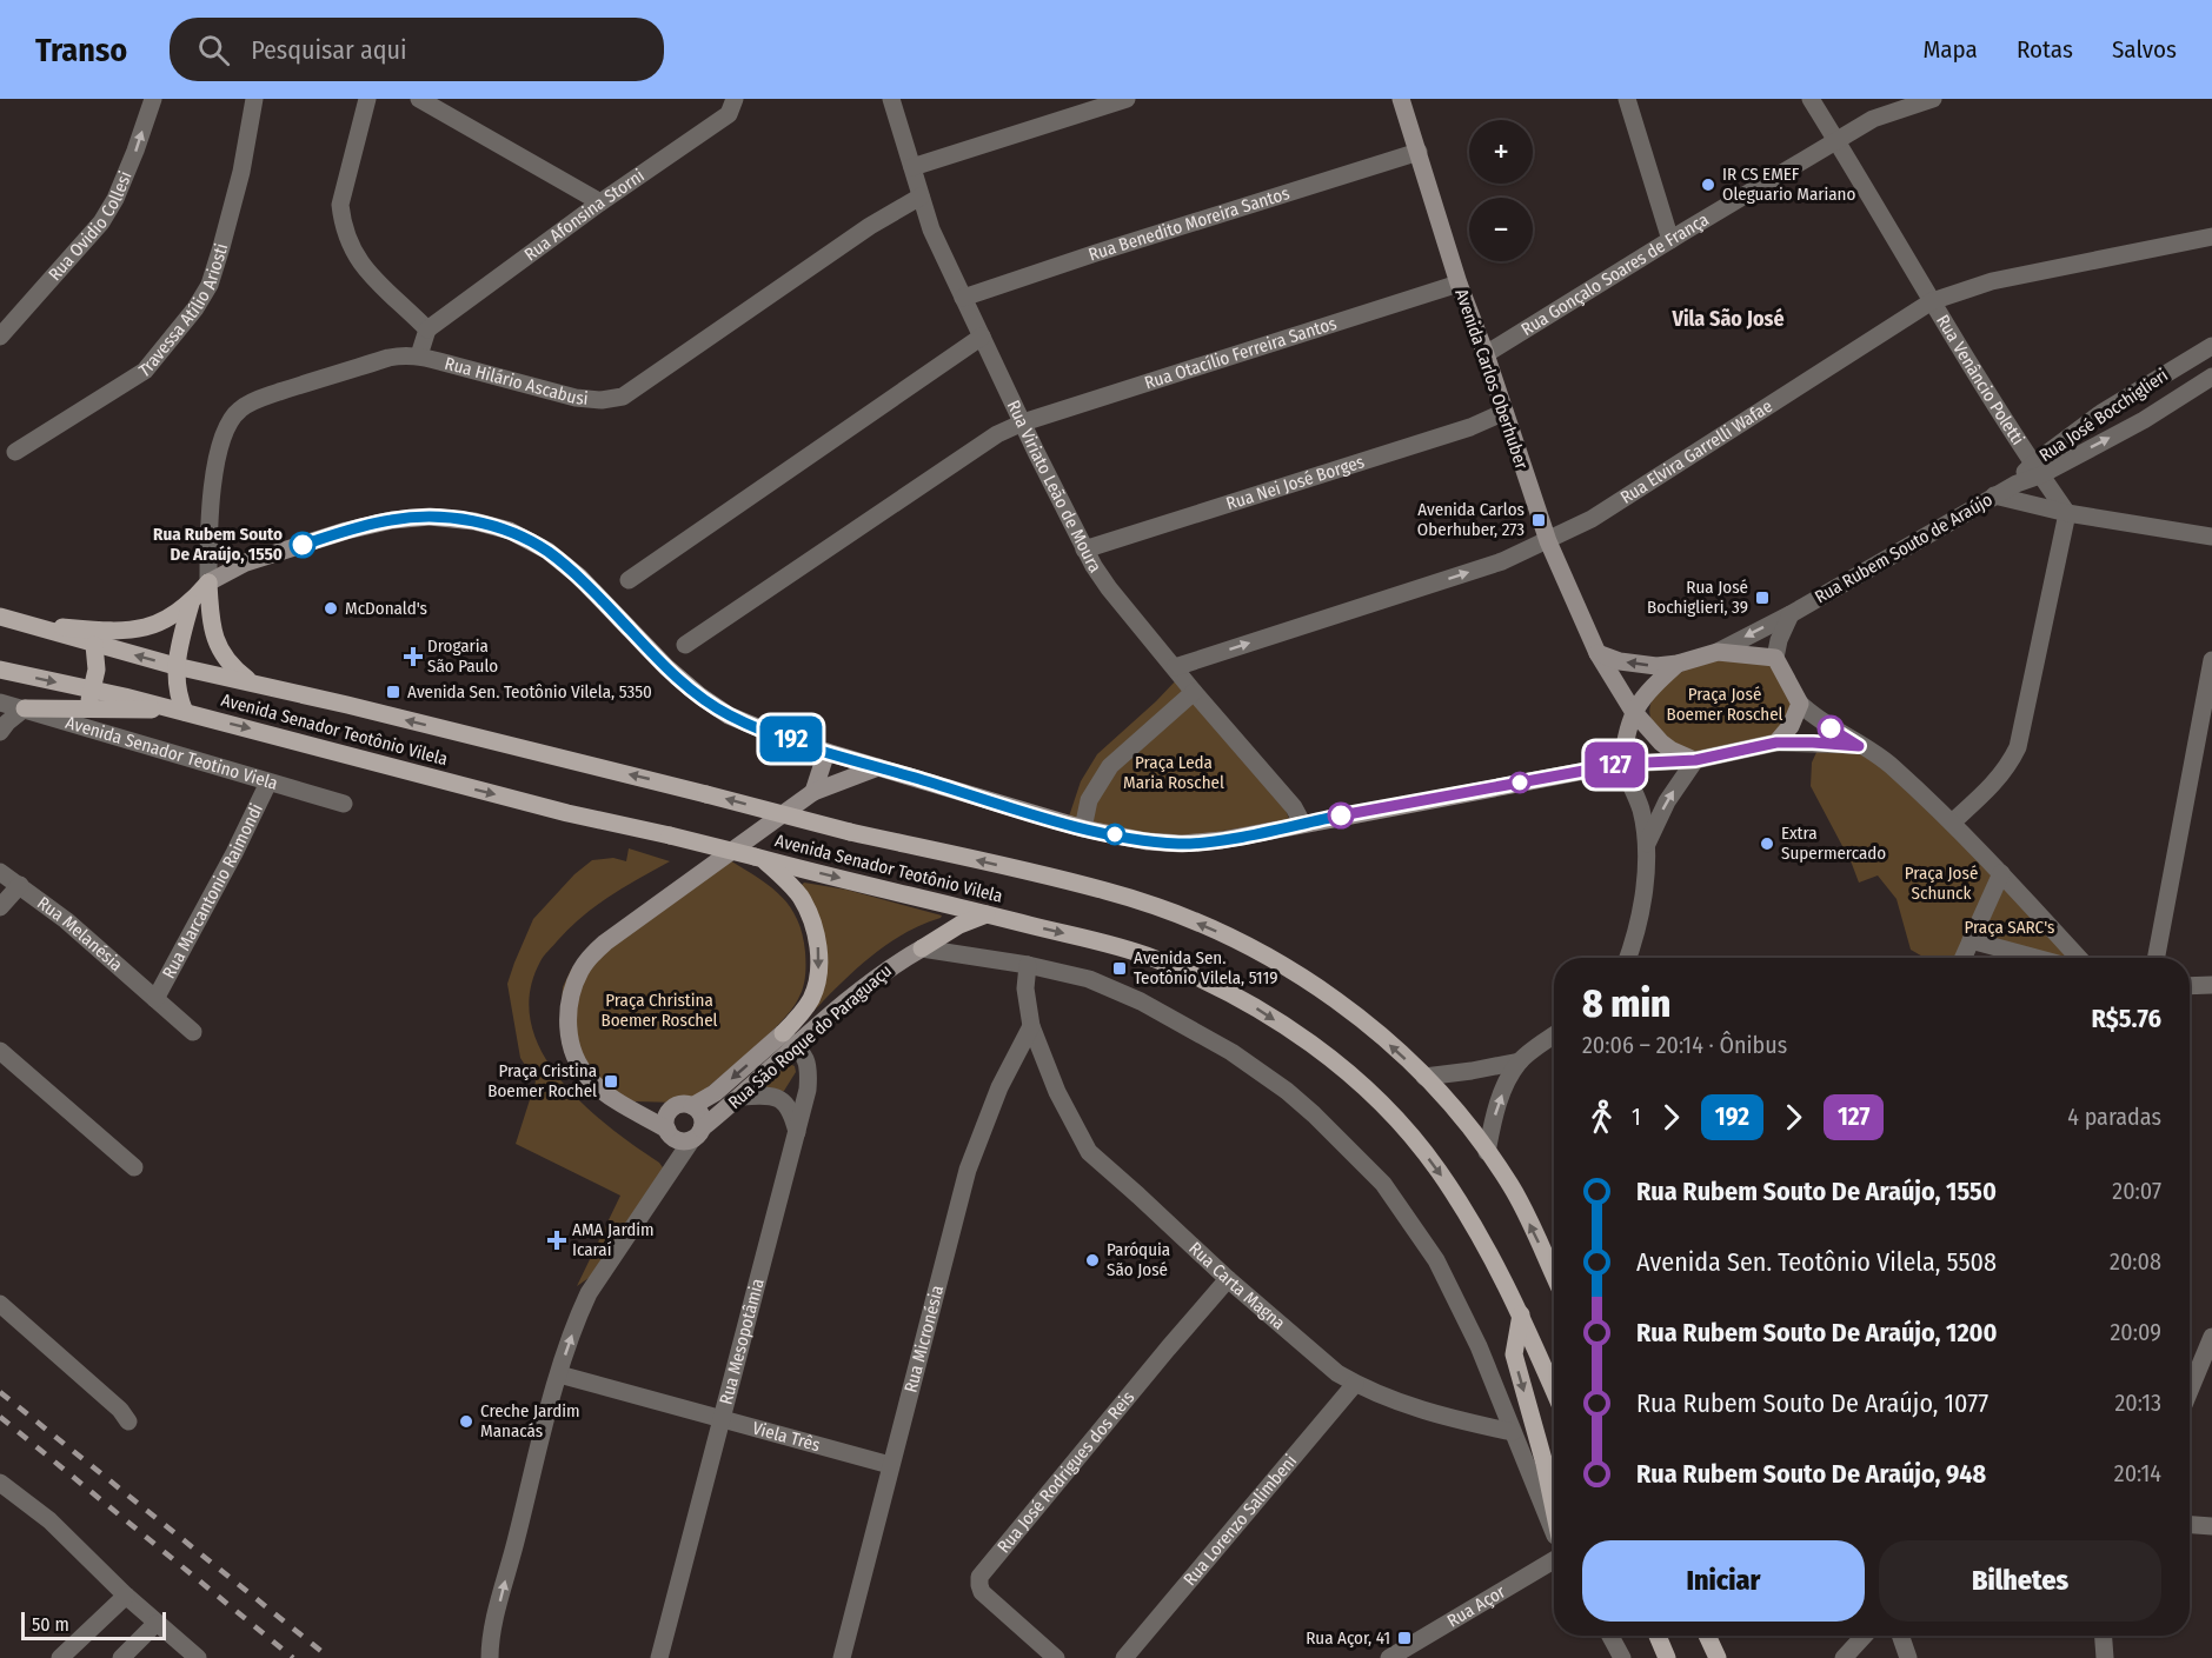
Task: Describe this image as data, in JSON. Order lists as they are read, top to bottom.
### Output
{
  "streets": {
    "main road": ["Avenida Senador Teotônio Vilela"],
    "street": [
      "Rua Afonsina Storni",
      "Rua Benedito Moreira Santos",
      "Rua Ovidio Collesi",
      "Rua Gonçalo Soares de França",
      "Travessa Atílio Ariosti",
      "Rua Otacílio Ferreira Santos",
      "Avenida Carlos Oberhuber",
      "Rua Hilário Ascabusi",
      "Rua Venâncio Poletti",
      "Rua José Bocchiglieri",
      "Rua Elvira Garrelli Wafae",
      "Rua Nei José Borges",
      "Rua Viriato Leão de Moura",
      "Rua Rubem Souto de Araújo",
      "Avenida Senador Teotino Viela",
      "Rua Marcantonio Raimondi",
      "Rua Melanésia",
      "Rua São Roque do Paraguaçu",
      "Rua Carta Magna",
      "Rua Micronésia",
      "Rua Mesopotâmia",
      "Viela Três",
      "Rua José Rodrigues dos Reis",
      "Rua Lorenzo Salimbeni",
      "Rua Açor"
    ]
  },
  "crossings": [
    ["Rua Benedito Moreira Santos", "Avenida Carlos Oberhuber"],
    ["Rua Benedito Moreira Santos", "Rua Viriato Leão de Moura"],
    ["Rua Gonçalo Soares de França", "Avenida Carlos Oberhuber"],
    ["Rua Gonçalo Soares de França", "Rua Venâncio Poletti"],
    ["Rua Otacílio Ferreira Santos", "Avenida Carlos Oberhuber"],
    ["Rua Otacílio Ferreira Santos", "Rua Viriato Leão de Moura"],
    ["Avenida Carlos Oberhuber", "Rua Elvira Garrelli Wafae"],
    ["Avenida Carlos Oberhuber", "Rua Nei José Borges"],
    ["Rua Hilário Ascabusi", "Rua Viriato Leão de Moura"],
    ["Rua Venâncio Poletti", "Rua José Bocchiglieri"],
    ["Rua Venâncio Poletti", "Rua Elvira Garrelli Wafae"],
    ["Rua Venâncio Poletti", "Rua Rubem Souto de Araújo"],
    ["Rua José Bocchiglieri", "Rua Rubem Souto de Araújo"],
    ["Rua Elvira Garrelli Wafae", "Rua Viriato Leão de Moura"],
    ["Rua Nei José Borges", "Rua Viriato Leão de Moura"],
    ["Avenida Senador Teotino Viela", "Rua Marcantonio Raimondi"],
    ["Rua Marcantonio Raimondi", "Rua Melanésia"],
    ["Rua São Roque do Paraguaçu", "Rua Mesopotâmia"],
    ["Rua São Roque do Paraguaçu", "Viela Três"],
    ["Rua Carta Magna", "Rua Micronésia"],
    ["Rua Carta Magna", "Rua José Rodrigues dos Reis"],
    ["Rua Carta Magna", "Rua Lorenzo Salimbeni"],
    ["Rua Micronésia", "Viela Três"],
    ["Rua Mesopotâmia", "Viela Três"]
  ],
  "one_way": ["Rua Ovidio Collesi", "Rua São Roque do Paraguaçu"],
  "districts": ["Vila São José"],
  "parks": [
    "Praça José Boemer Roschel",
    "Praça Leda Maria Roschel",
    "Praça José Schunck",
    "Praça SARC's",
    "Praça Christina Boemer Roschel"
  ],
  "places": {
    "other": [
      "IR CS EMEF Oleguario Mariano",
      "Rua Rubem Souto De Araújo, 1550",
      "McDonald's",
      "Extra Supermercado",
      "Paróquia São José",
      "Creche Jardim Manacás"
    ],
    "transit": [
      "Avenida Carlos Oberhuber, 273",
      "Rua José Bochiglieri, 39",
      "Avenida Sen. Teotônio Vilela, 5350",
      "Avenida Sen. Teotônio Vilela, 5119",
      "Praça Cristina Boemer Rochel",
      "Rua Açor, 41"
    ],
    "health": ["Drogaria São Paulo", "AMA Jardim Icaraí"]
  },
  "lines": ["bus line 192", "bus line 127"],
  "scale_bar": "50 m",
  "page": {
    "header": "Transo",
    "search": "Pesquisar aqui",
    "nav": ["Mapa", "Rotas", "Salvos"],
    "on_map": ["192", "127"],
    "map_buttons": ["+", "−"],
    "heading": ["8 min", "20:06 – 20:14 · Ônibus", "R$5.76"],
    "legs": [
      "1",
      "192",
      "127",
      "4 paradas"
    ],
    "list": [
      {
        "name": "Rua Rubem Souto De Araújo, 1550",
        "value": "20:07"
      },
      {
        "name": "Avenida Sen. Teotônio Vilela, 5508",
        "value": "20:08"
      },
      {
        "name": "Rua Rubem Souto De Araújo, 1200",
        "value": "20:09"
      },
      {
        "name": "Rua Rubem Souto De Araújo, 1077",
        "value": "20:13"
      },
      {
        "name": "Rua Rubem Souto De Araújo, 948",
        "value": "20:14"
      }
    ],
    "buttons": ["Iniciar", "Bilhetes"],
    "scale": "50 m"
  }
}
